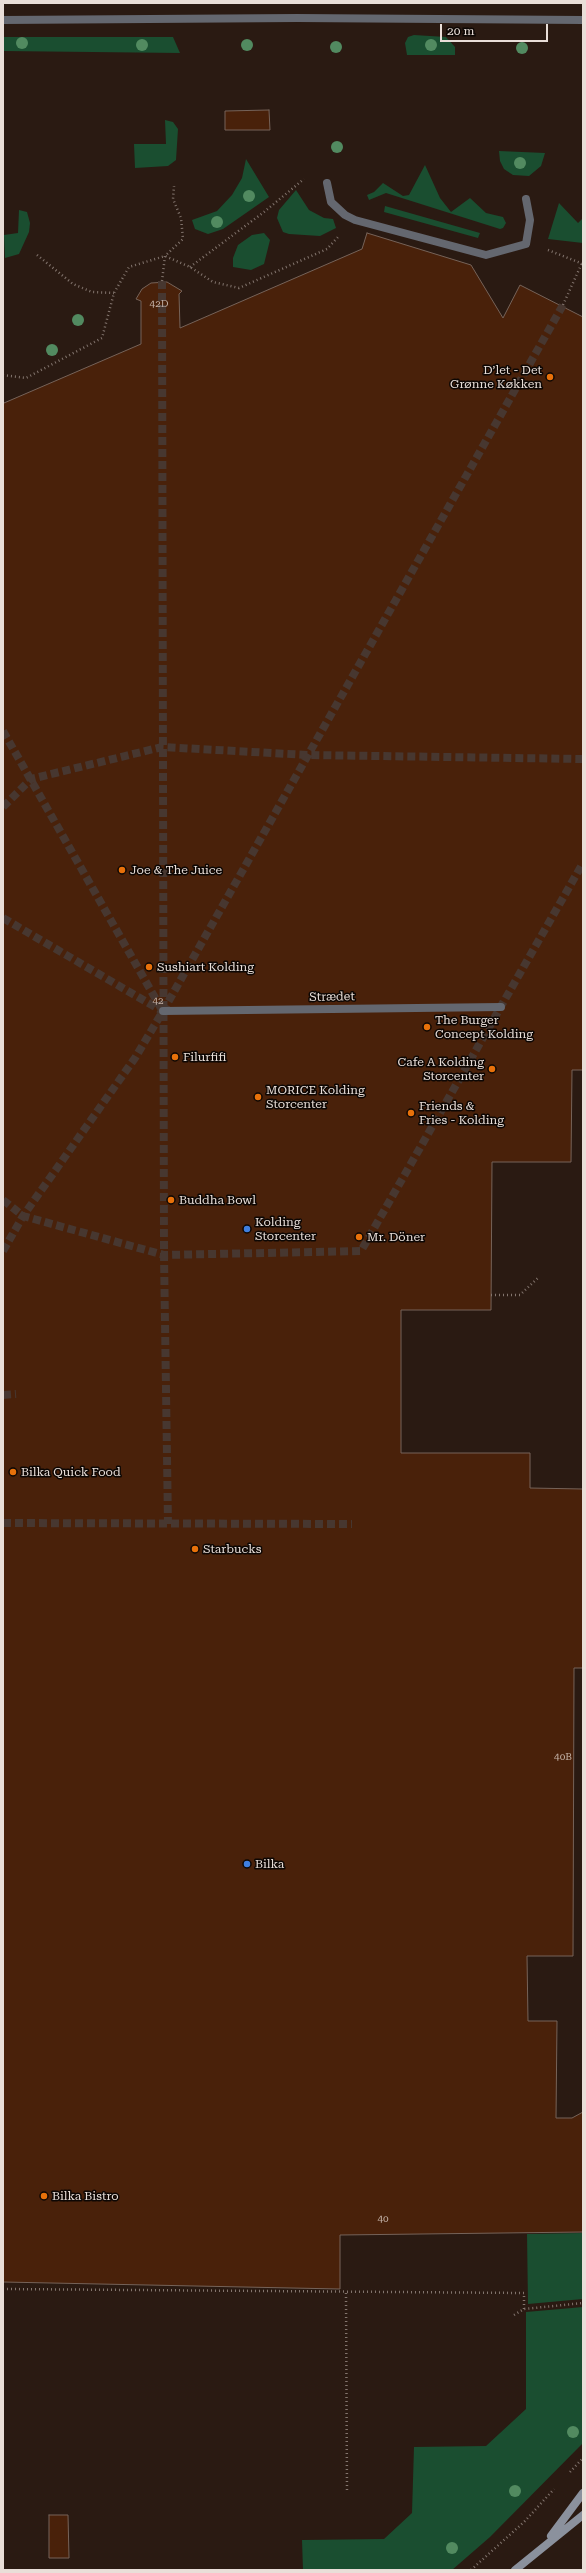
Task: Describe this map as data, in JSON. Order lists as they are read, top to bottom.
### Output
{
  "streets": {
    "street": ["Strædet"]
  },
  "places": [
    "D’let - Det Grønne Køkken",
    "Joe & The Juice",
    "Sushiart Kolding",
    "The Burger Concept Kolding",
    "Filurfifi",
    "Cafe A Kolding Storcenter",
    "MORICE Kolding Storcenter",
    "Friends & Fries - Kolding",
    "Buddha Bowl",
    "Kolding Storcenter",
    "Mr. Döner",
    "Bilka Quick Food",
    "Starbucks",
    "Bilka",
    "Bilka Bistro"
  ],
  "house_numbers": [
    "42D",
    "42",
    "40B",
    "40"
  ],
  "scale_bar": "20 m"
}
